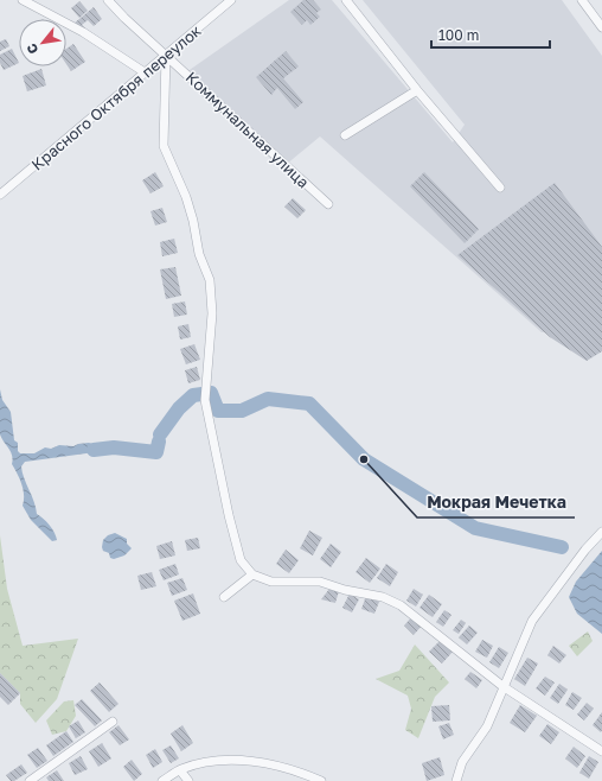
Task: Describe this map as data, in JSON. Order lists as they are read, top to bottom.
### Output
{
  "streets": {
    "street": ["Красного Октября переулок", "Коммунальная улица"]
  },
  "crossings": [
    ["Красного Октября переулок", "Коммунальная улица"]
  ],
  "places": ["Мокрая Мечетка"],
  "scale_bar": "100 m",
  "north": "bottom left"
}
